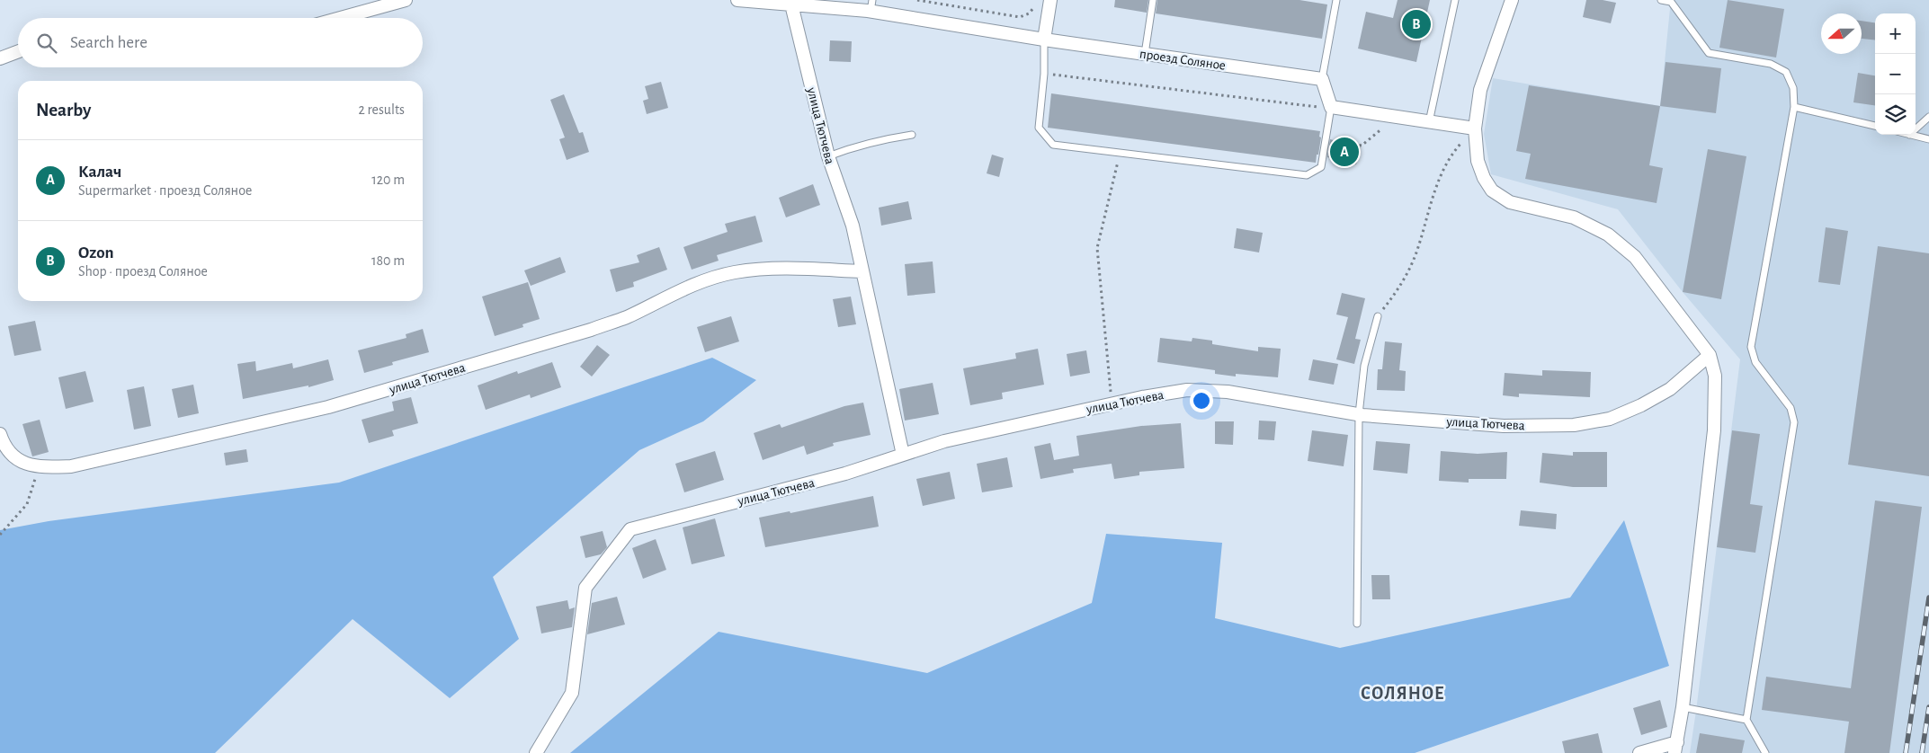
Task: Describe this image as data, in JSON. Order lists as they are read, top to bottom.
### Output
{
  "streets": {
    "street": ["проезд Соляное", "улица Тютчева"]
  },
  "crossings": [
    ["проезд Соляное", "улица Тютчева"]
  ],
  "districts": ["СОЛЯНОЕ"],
  "north": "left",
  "page": {
    "pins": ["B", "A"],
    "map_buttons": ["+", "−"],
    "search": "Search here",
    "heading": ["Nearby", "2 results"],
    "list": [
      {
        "mark": "A",
        "name": "Калач",
        "note": "Supermarket · проезд Соляное",
        "value": "120 m"
      },
      {
        "mark": "B",
        "name": "Ozon",
        "note": "Shop · проезд Соляное",
        "value": "180 m"
      }
    ]
  }
}
